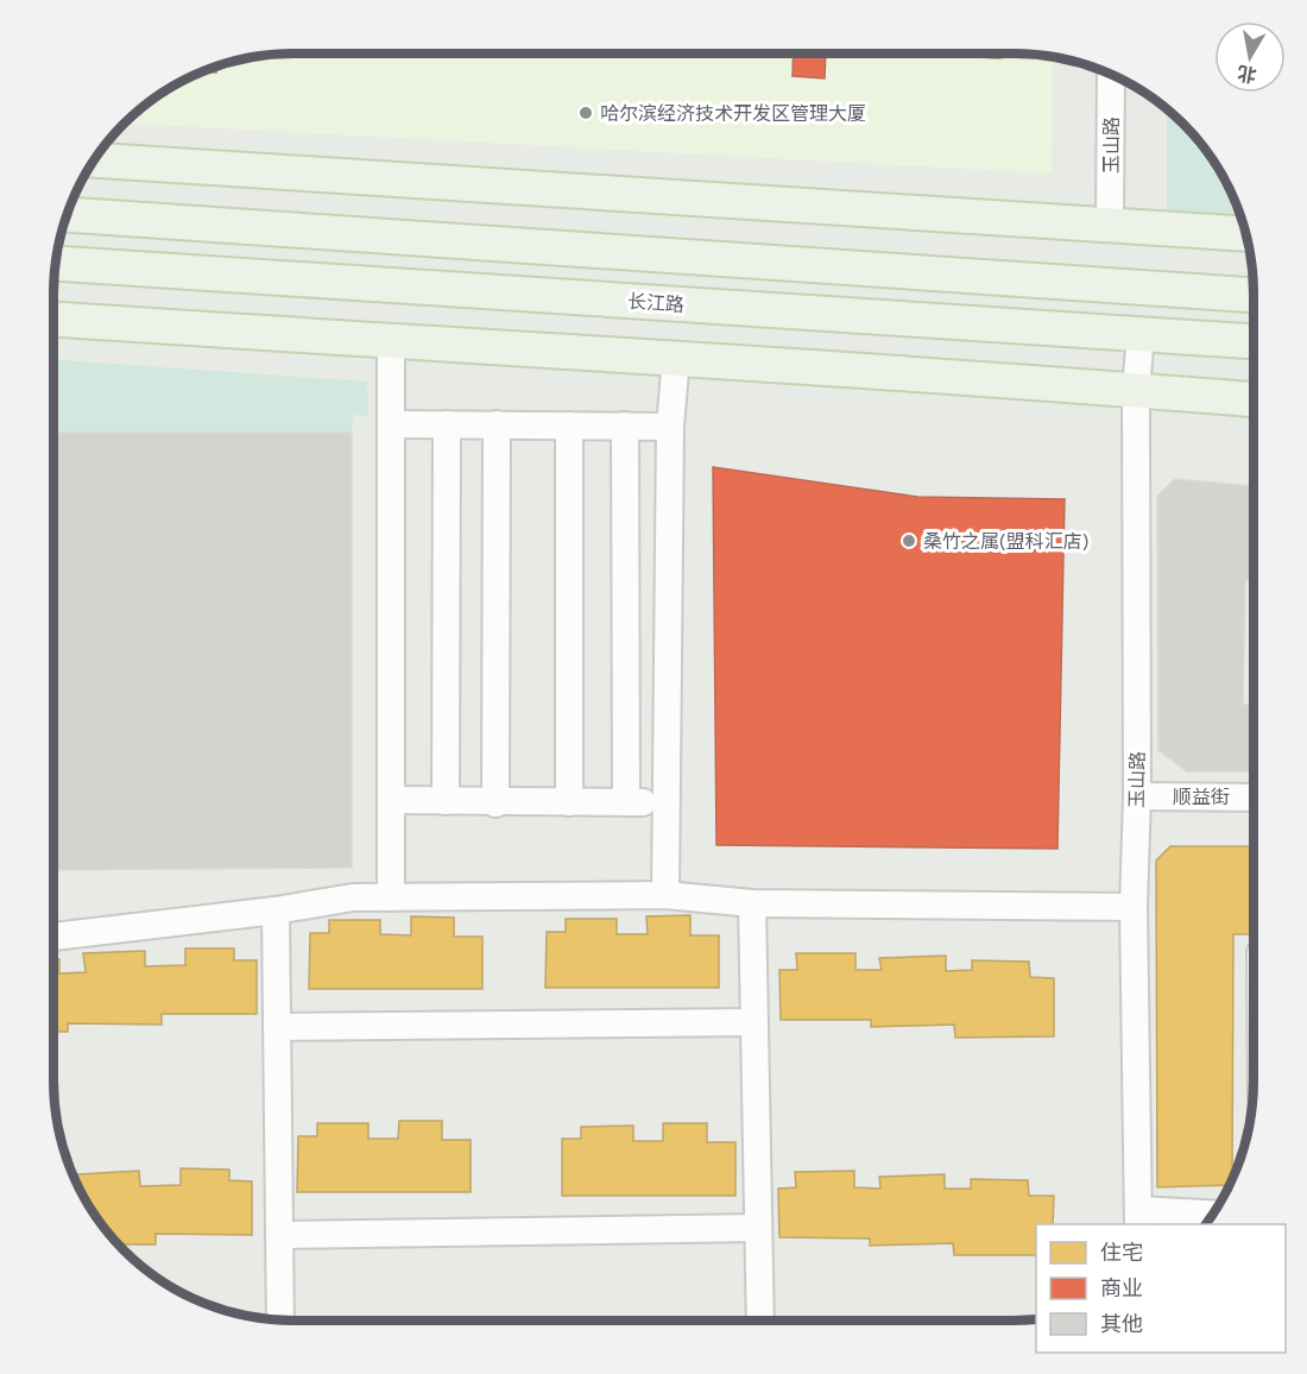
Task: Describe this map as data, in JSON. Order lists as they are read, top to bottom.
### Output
{
  "streets": {
    "main road": ["长江路"],
    "street": ["玉山路", "顺益街"]
  },
  "crossings": [
    ["玉山路", "长江路"],
    ["玉山路", "顺益街"]
  ],
  "places": ["哈尔滨经济技术开发区管理大厦", "桑竹之属(盟科汇店)"],
  "legend": ["住宅", "商业", "其他"],
  "north": "bottom"
}
